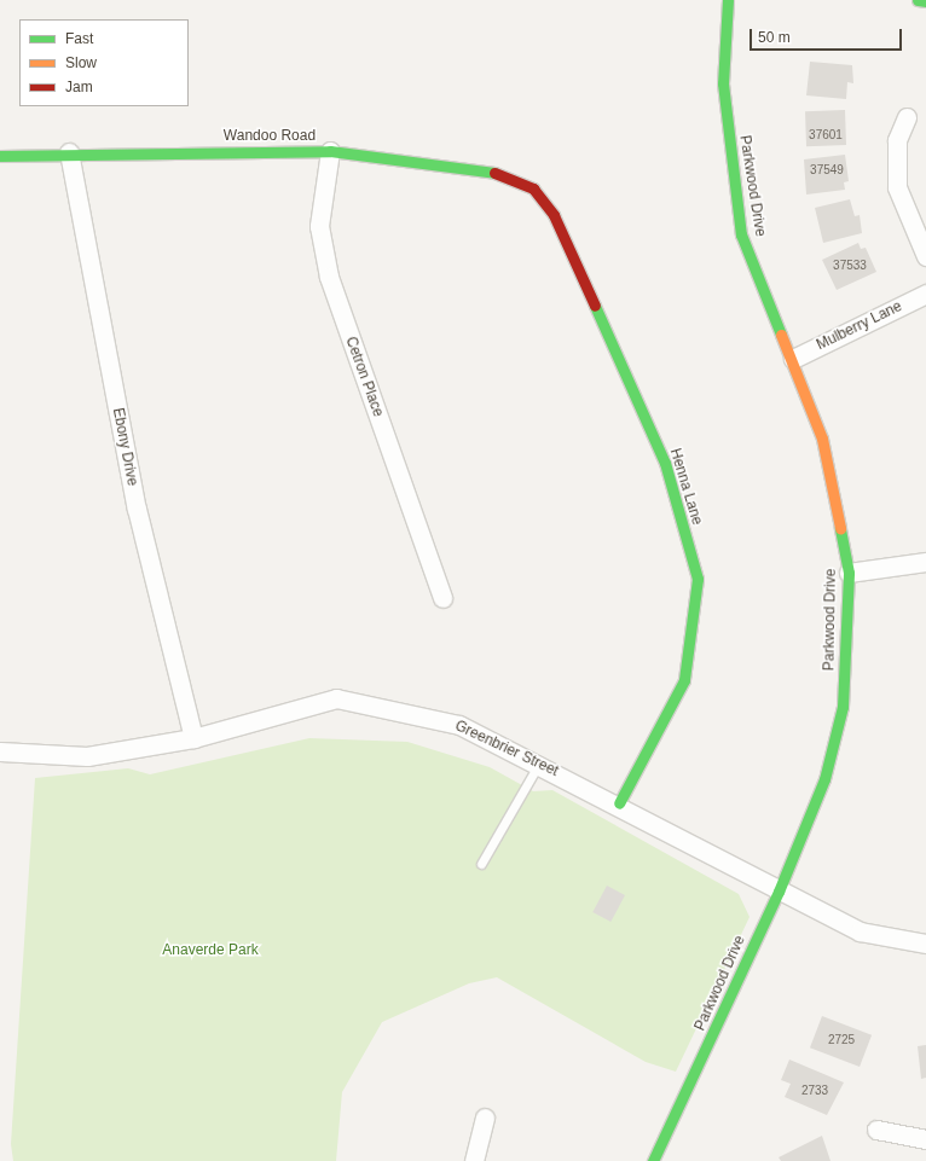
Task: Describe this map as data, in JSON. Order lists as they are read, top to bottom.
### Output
{
  "streets": {
    "street": [
      "Wandoo Road",
      "Parkwood Drive",
      "Mulberry Lane",
      "Cetron Place",
      "Ebony Drive",
      "Henna Lane",
      "Greenbrier Street"
    ]
  },
  "crossings": [
    ["Wandoo Road", "Cetron Place"],
    ["Wandoo Road", "Ebony Drive"],
    ["Wandoo Road", "Henna Lane"],
    ["Parkwood Drive", "Mulberry Lane"],
    ["Parkwood Drive", "Greenbrier Street"],
    ["Ebony Drive", "Greenbrier Street"],
    ["Henna Lane", "Greenbrier Street"]
  ],
  "parks": ["Anaverde Park"],
  "house_numbers": [
    "37601",
    "37549",
    "37533",
    "2725",
    "2733"
  ],
  "legend": ["Fast", "Slow", "Jam"],
  "scale_bar": "50 m"
}
